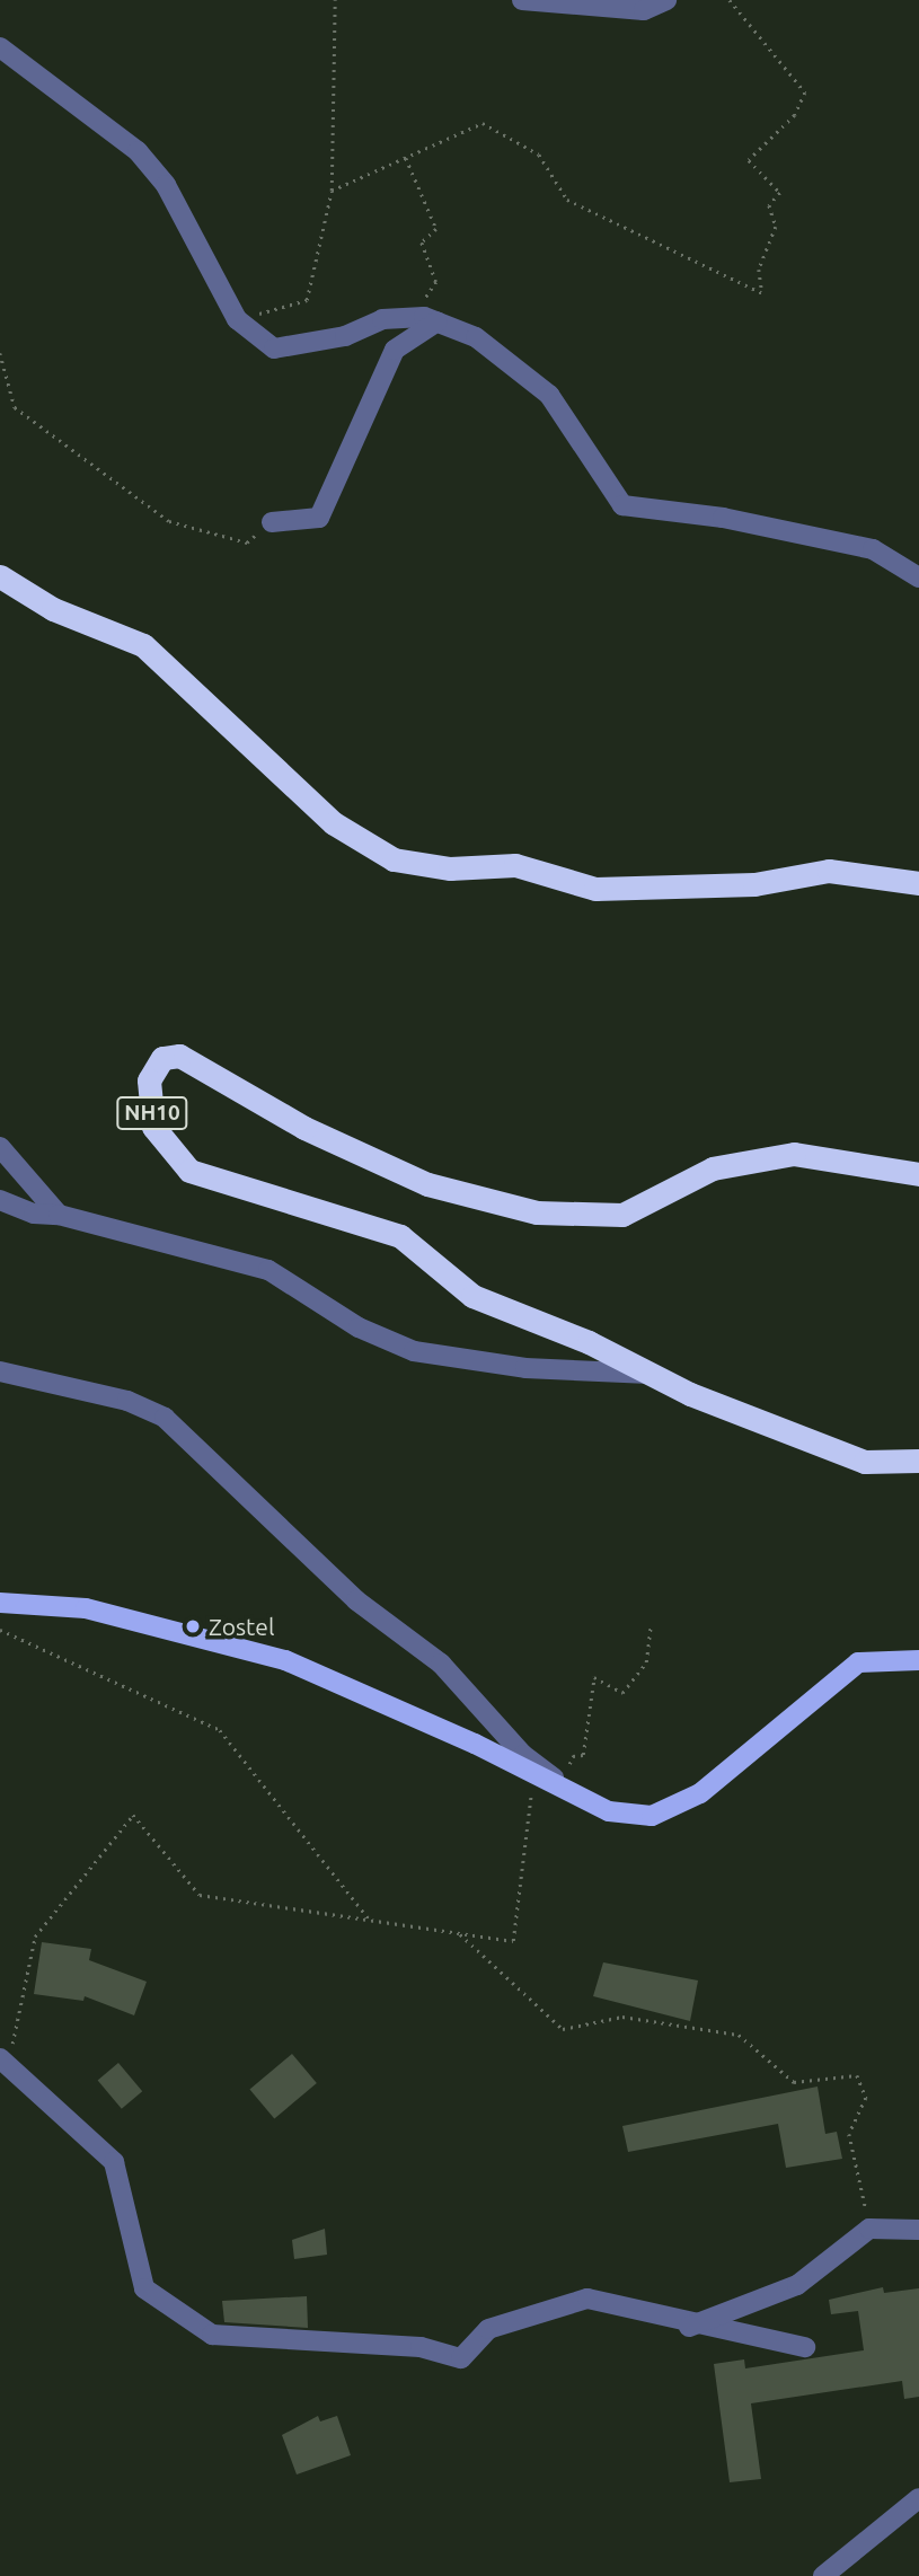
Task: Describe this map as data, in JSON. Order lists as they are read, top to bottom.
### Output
{
  "streets": {
    "highway": ["NH10"]
  },
  "places": ["Zostel"]
}
